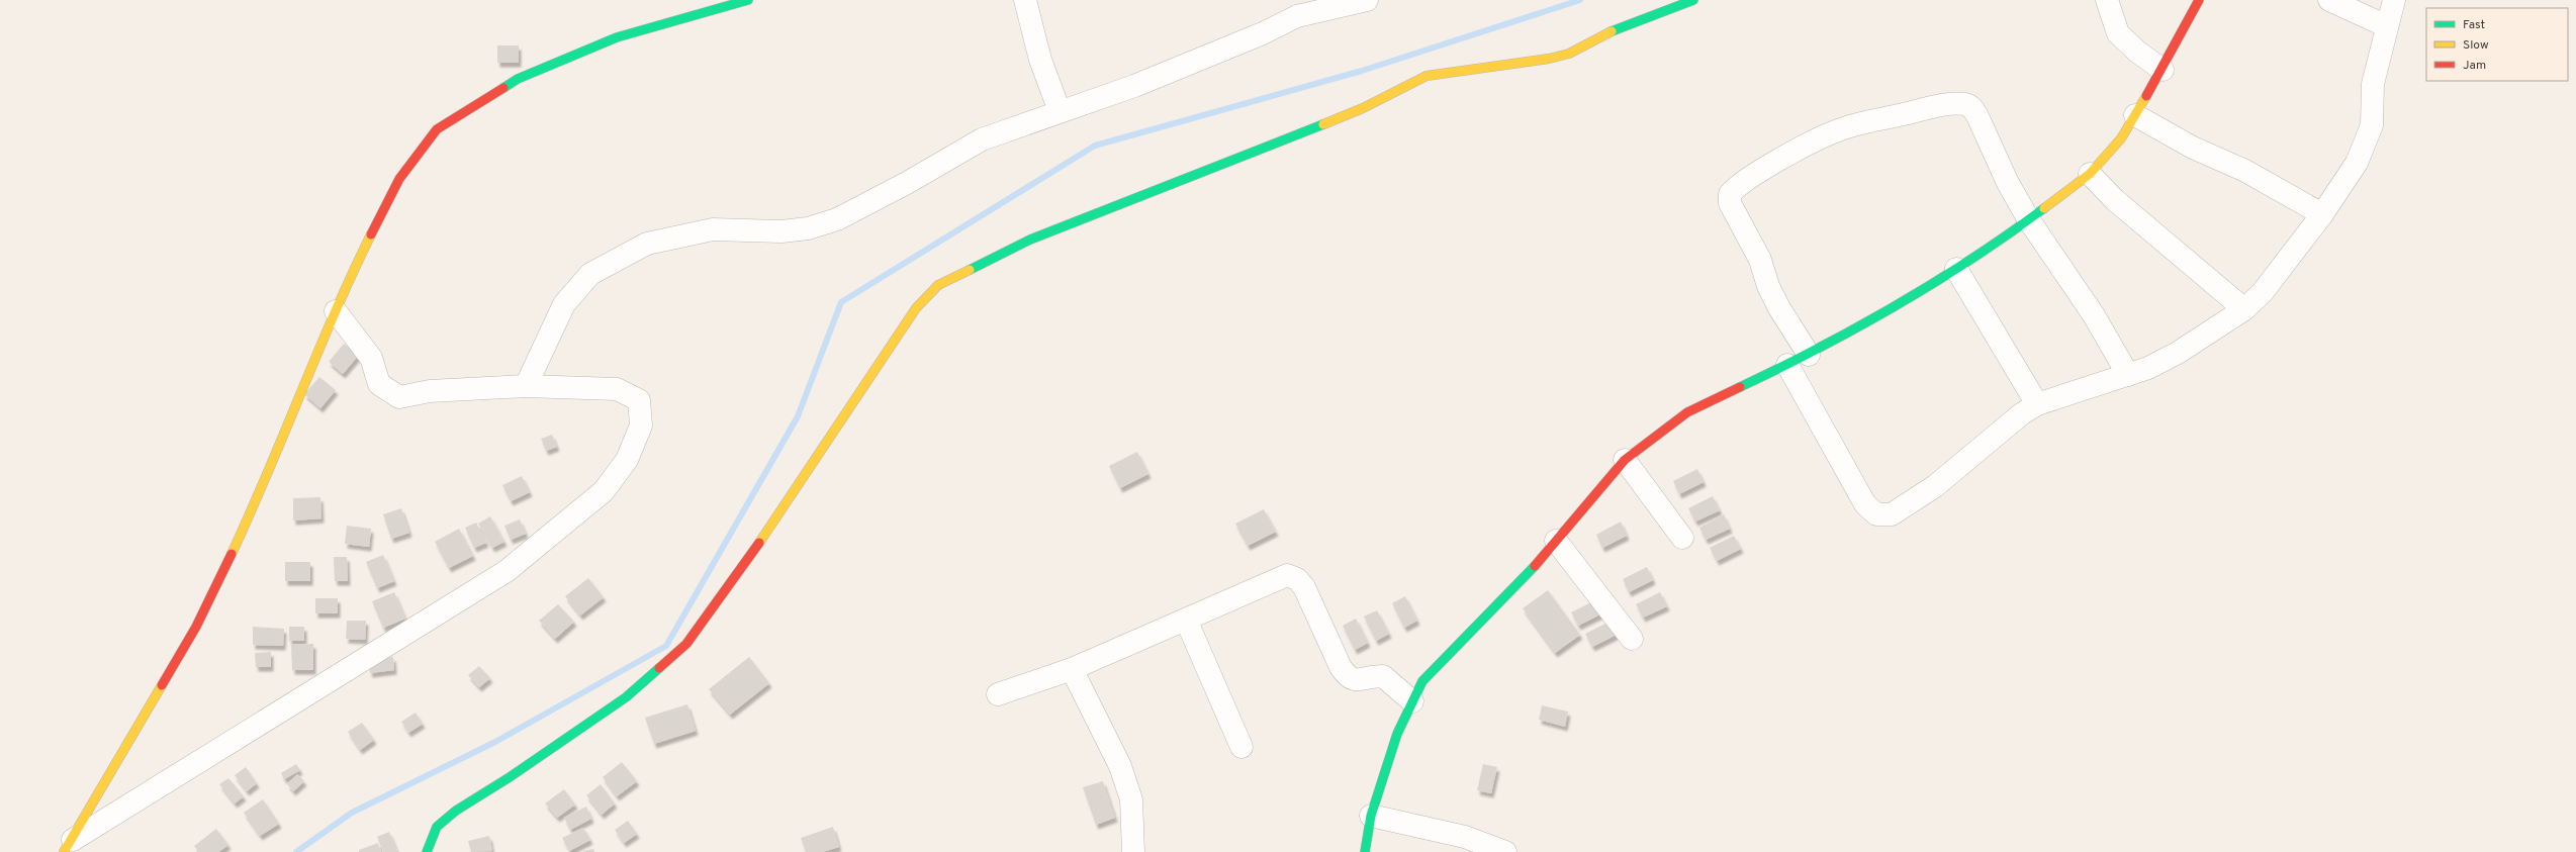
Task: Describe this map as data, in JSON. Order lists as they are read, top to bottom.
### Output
{
  "legend": ["Fast", "Slow", "Jam"]
}
